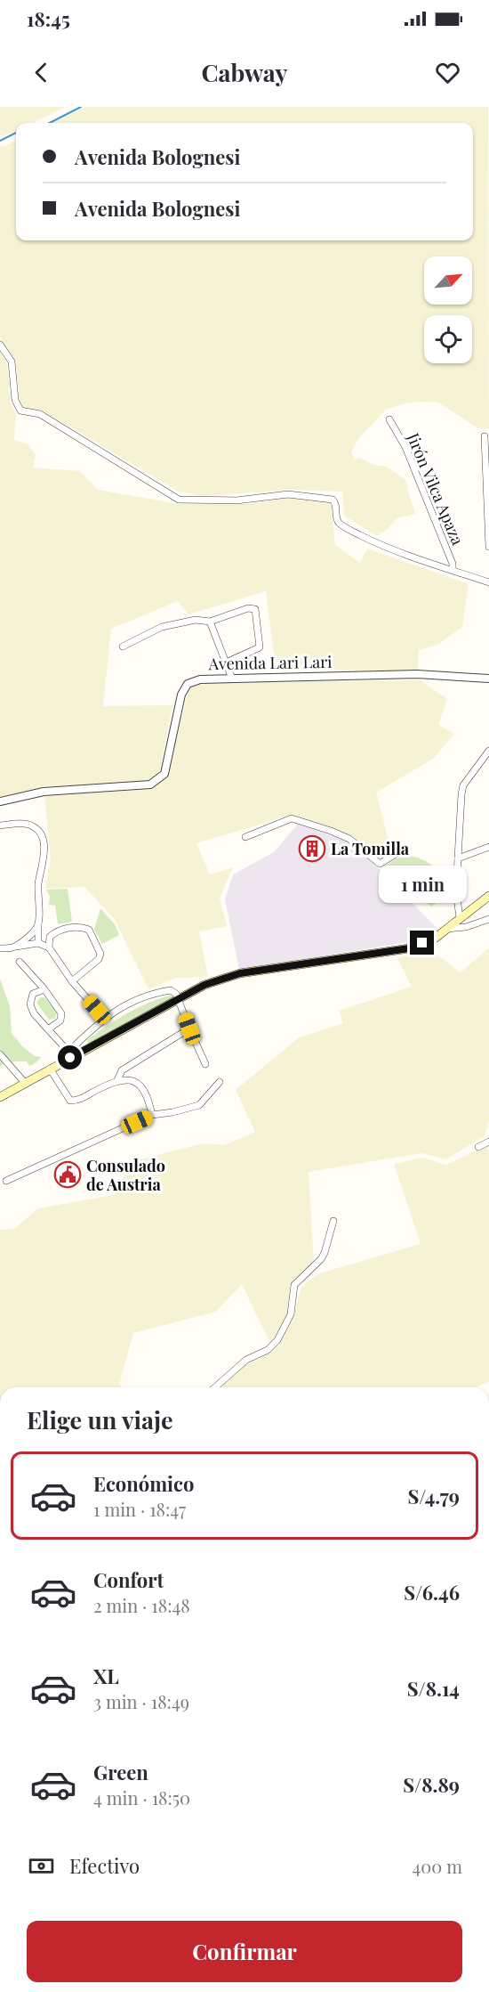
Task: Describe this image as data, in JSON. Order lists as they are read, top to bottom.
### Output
{
  "streets": {
    "street": ["Jirón Vilca Apaza", "Avenida Lari Lari"]
  },
  "places": {
    "building": ["La Tomilla"],
    "public building": ["Consulado de Austria"]
  },
  "north": "top right",
  "page": {
    "status": "18:45",
    "header": "Cabway",
    "banner": ["Avenida Bolognesi", "Avenida Bolognesi"],
    "bubble": "1 min",
    "heading": "Elige un viaje",
    "list": [
      {
        "name": "Económico",
        "note": "1 min · 18:47",
        "value": "S/4.79"
      },
      {
        "name": "Confort",
        "note": "2 min · 18:48",
        "value": "S/6.46"
      },
      {
        "name": "XL",
        "note": "3 min · 18:49",
        "value": "S/8.14"
      },
      {
        "name": "Green",
        "note": "4 min · 18:50",
        "value": "S/8.89"
      }
    ],
    "pay": ["Efectivo", "400 m"],
    "buttons": "Confirmar"
  }
}
